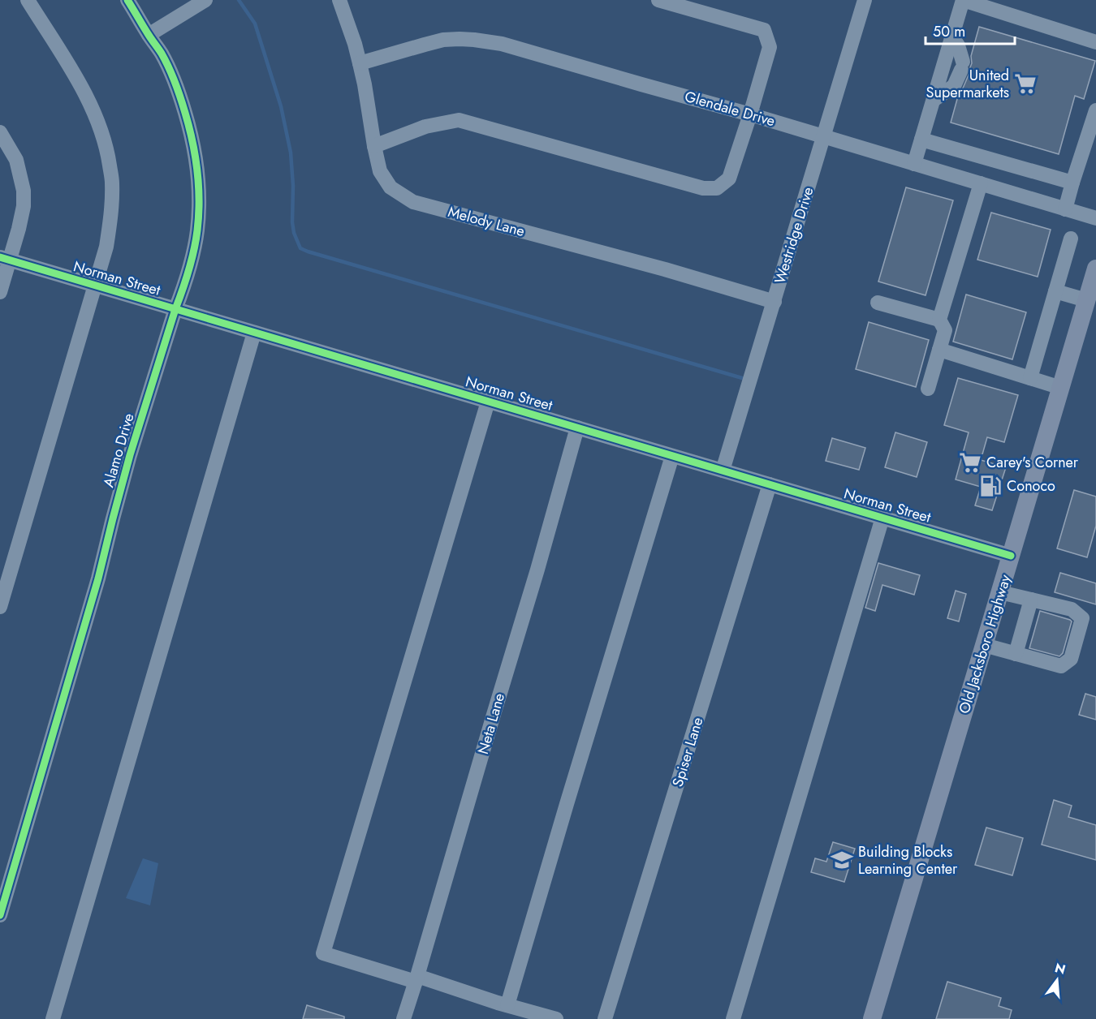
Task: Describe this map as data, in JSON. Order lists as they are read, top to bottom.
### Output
{
  "streets": {
    "main road": ["Old Jacksboro Highway"],
    "street": [
      "Glendale Drive",
      "Melody Lane",
      "Westridge Drive",
      "Norman Street",
      "Alamo Drive",
      "Neta Lane",
      "Spiser Lane"
    ]
  },
  "crossings": [
    ["Glendale Drive", "Melody Lane"],
    ["Glendale Drive", "Westridge Drive"],
    ["Melody Lane", "Westridge Drive"],
    ["Westridge Drive", "Norman Street"],
    ["Norman Street", "Alamo Drive"],
    ["Norman Street", "Old Jacksboro Highway"],
    ["Norman Street", "Neta Lane"],
    ["Norman Street", "Spiser Lane"]
  ],
  "places": {
    "supermarket": ["United Supermarkets", "Carey's Corner"],
    "fuel station": ["Conoco"],
    "school or university": ["Building Blocks Learning Center"]
  },
  "scale_bar": "50 m",
  "north": "top"
}
